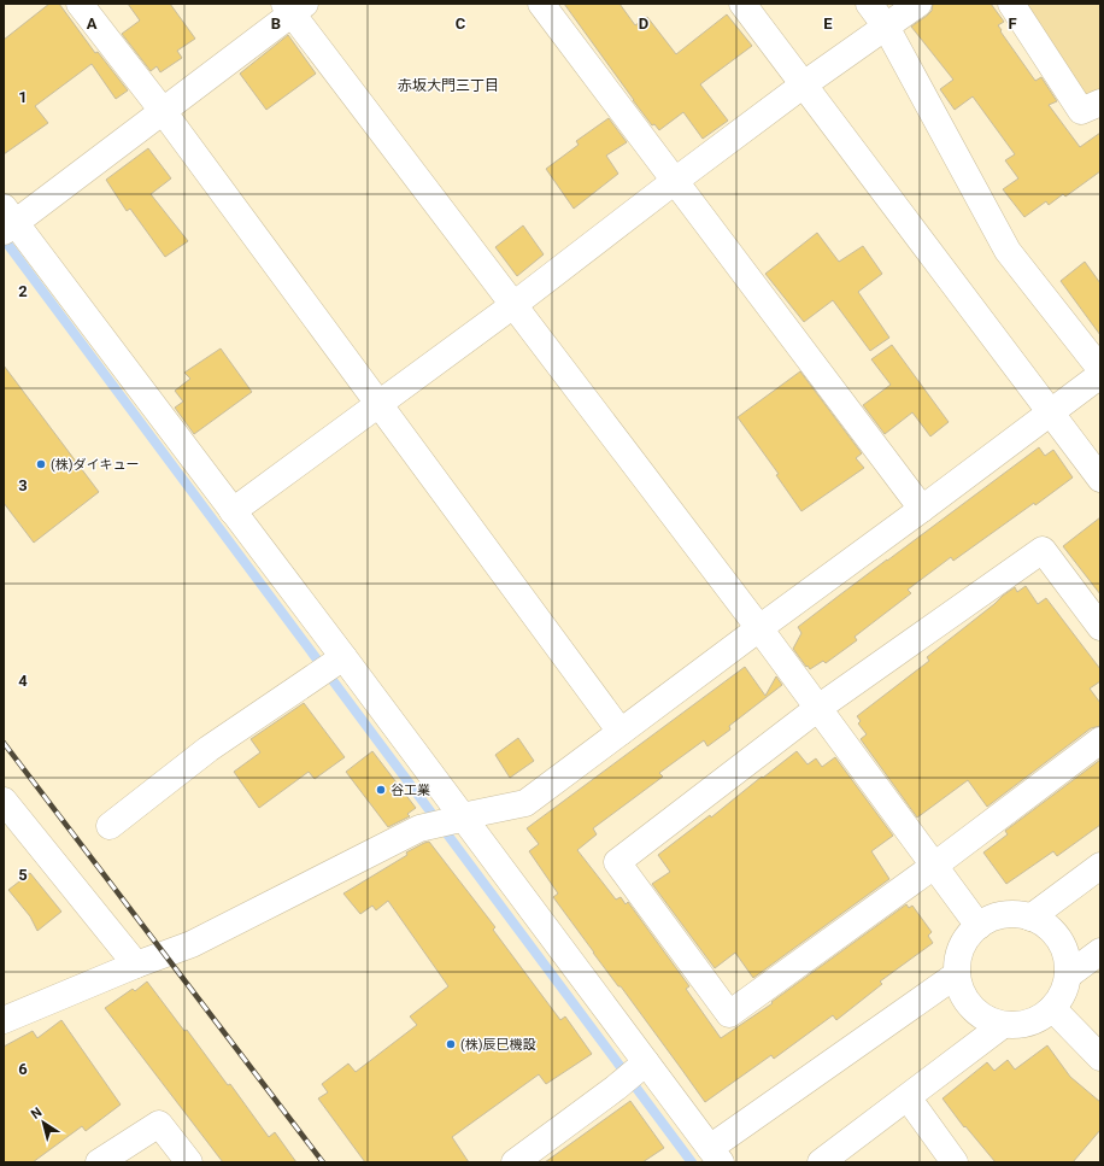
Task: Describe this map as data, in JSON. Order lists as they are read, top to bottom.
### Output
{
  "districts": ["赤坂大門三丁目"],
  "places": ["(株)ダイキュー", "谷工業", "(株)辰巳機設"],
  "north": "top left",
  "grid": {
    "columns": [
      "A",
      "B",
      "C",
      "D",
      "E",
      "F"
    ],
    "rows": [
      "1",
      "2",
      "3",
      "4",
      "5",
      "6"
    ]
  }
}
